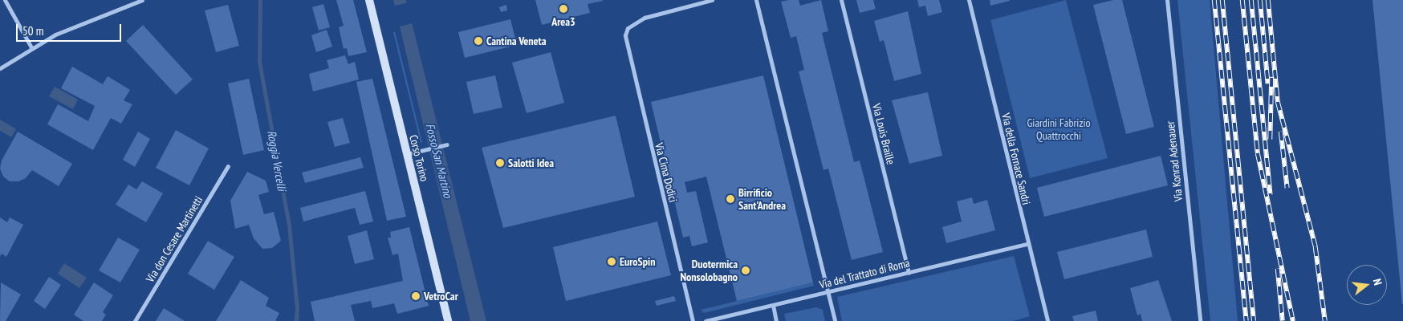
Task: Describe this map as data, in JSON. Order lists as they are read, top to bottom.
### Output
{
  "streets": {
    "main road": ["Corso Torino"],
    "street": [
      "Via Louis Braille",
      "Via della Fornace Sandri",
      "Via Konrad Adenauer",
      "Via Cima Dodici",
      "Via don Cesare Martinetti",
      "Via del Trattato di Roma"
    ]
  },
  "crossings": [
    ["Via Louis Braille", "Via del Trattato di Roma"],
    ["Via della Fornace Sandri", "Via del Trattato di Roma"]
  ],
  "water": ["Roggia Vercelli", "Fosso San Martino"],
  "parks": ["Giardini Fabrizio Quattrocchi"],
  "places": [
    "Area3",
    "Cantina Veneta",
    "Salotti Idea",
    "Birrificio Sant'Andrea",
    "EuroSpin",
    "Duotermica Nonsolobagno",
    "VetroCar"
  ],
  "scale_bar": "50 m",
  "north": "right"
}
